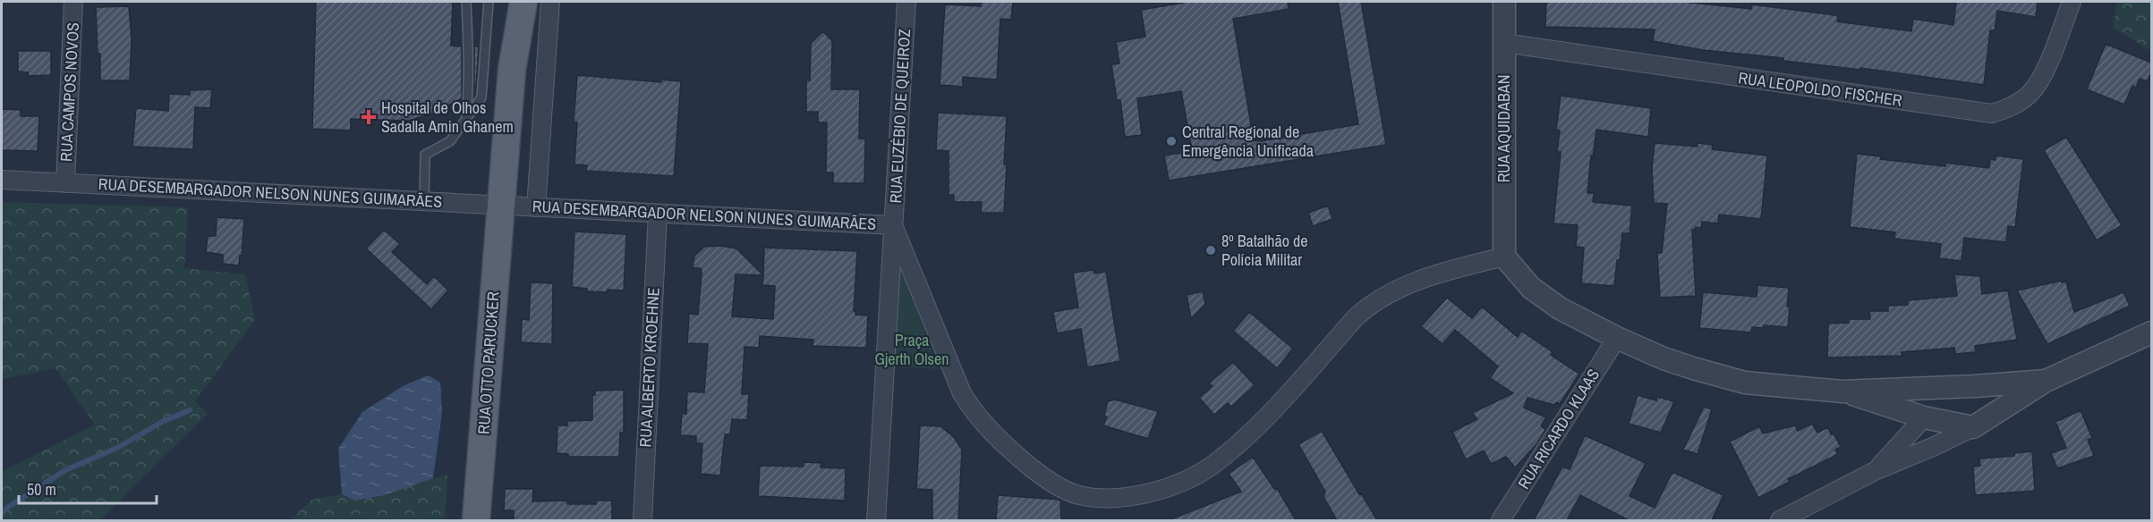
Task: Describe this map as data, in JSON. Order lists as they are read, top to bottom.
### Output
{
  "streets": {
    "main road": ["RUA OTTO PARUCKER"],
    "street": [
      "RUA LEOPOLDO FISCHER",
      "RUA CAMPOS NOVOS",
      "RUA EUZÉBIO DE QUEIROZ",
      "RUA AQUIDABAN",
      "RUA DESEMBARGADOR NELSON NUNES GUIMARÃES",
      "RUA ALBERTO KROEHNE",
      "RUA RICARDO KLAAS"
    ]
  },
  "crossings": [
    ["RUA LEOPOLDO FISCHER", "RUA AQUIDABAN"],
    ["RUA CAMPOS NOVOS", "RUA DESEMBARGADOR NELSON NUNES GUIMARÃES"],
    ["RUA EUZÉBIO DE QUEIROZ", "RUA DESEMBARGADOR NELSON NUNES GUIMARÃES"],
    ["RUA AQUIDABAN", "RUA DESEMBARGADOR NELSON NUNES GUIMARÃES"],
    ["RUA DESEMBARGADOR NELSON NUNES GUIMARÃES", "RUA OTTO PARUCKER"],
    ["RUA DESEMBARGADOR NELSON NUNES GUIMARÃES", "RUA ALBERTO KROEHNE"]
  ],
  "parks": ["Praça Gjerth Olsen"],
  "places": {
    "health": ["Hospital de Olhos Sadalla Amin Ghanem"],
    "other": ["Central Regional de Emergência Unificada", "8º Batalhão de Polícia Militar"]
  },
  "scale_bar": "50 m"
}
